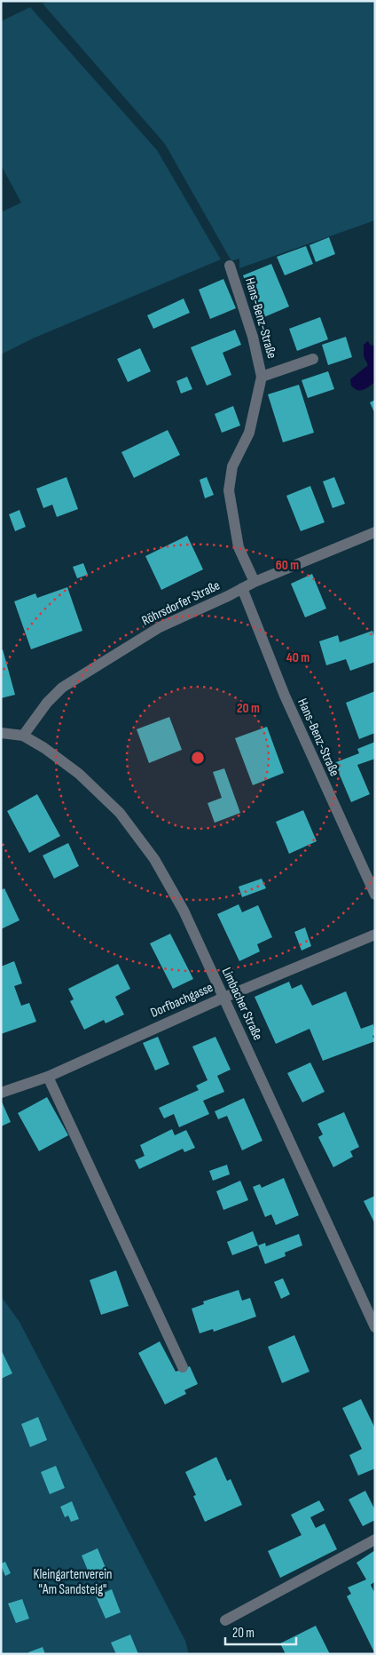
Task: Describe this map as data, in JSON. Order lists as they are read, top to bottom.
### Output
{
  "streets": {
    "street": [
      "Hans-Benz-Straße",
      "Röhrsdorfer Straße",
      "Dorfbachgasse",
      "Limbacher Straße"
    ]
  },
  "crossings": [
    ["Hans-Benz-Straße", "Röhrsdorfer Straße"],
    ["Röhrsdorfer Straße", "Limbacher Straße"],
    ["Dorfbachgasse", "Limbacher Straße"]
  ],
  "parks": ["Kleingartenverein \"Am Sandsteig\""],
  "scale_bar": "20 m",
  "rings": ["60 m", "40 m", "20 m"]
}
